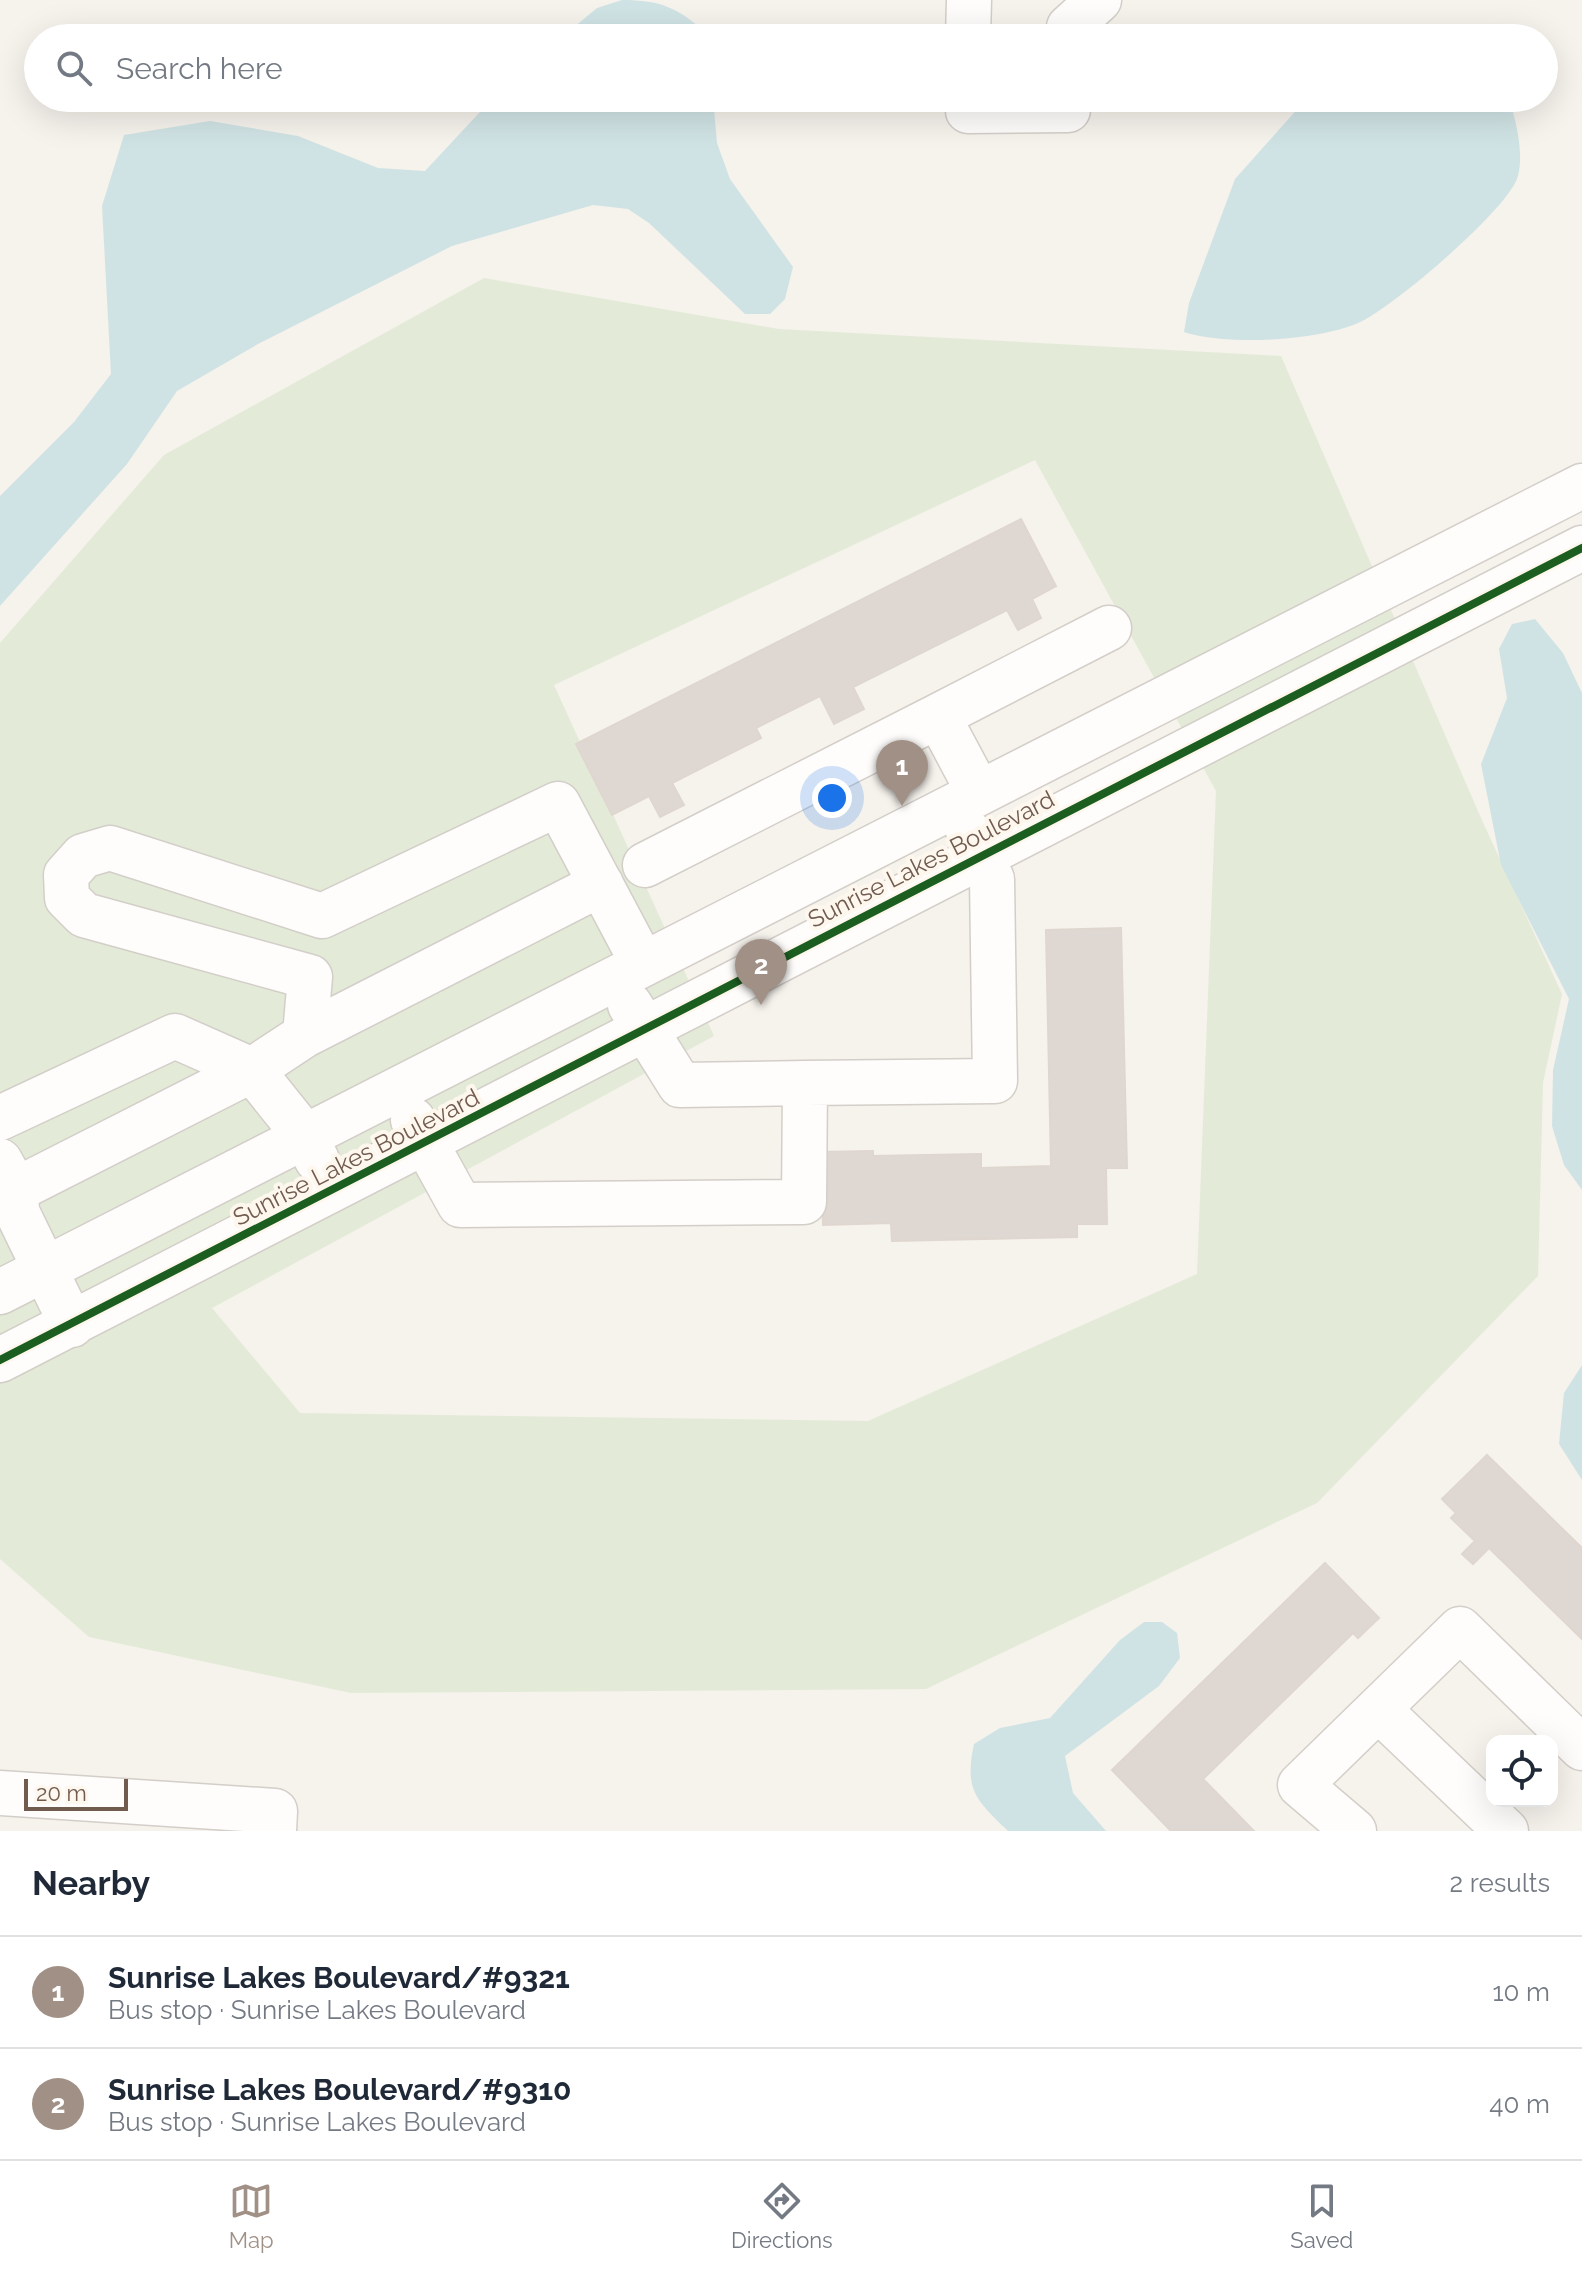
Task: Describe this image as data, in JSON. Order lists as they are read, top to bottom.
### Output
{
  "streets": {
    "street": ["Sunrise Lakes Boulevard"]
  },
  "scale_bar": "20 m",
  "page": {
    "search": "Search here",
    "pins": ["1", "2"],
    "scale": "20 m",
    "heading": ["Nearby", "2 results"],
    "list": [
      {
        "mark": "1",
        "name": "Sunrise Lakes Boulevard/#9321",
        "note": "Bus stop · Sunrise Lakes Boulevard",
        "value": "10 m"
      },
      {
        "mark": "2",
        "name": "Sunrise Lakes Boulevard/#9310",
        "note": "Bus stop · Sunrise Lakes Boulevard",
        "value": "40 m"
      }
    ],
    "nav": ["Map", "Directions", "Saved"]
  }
}
